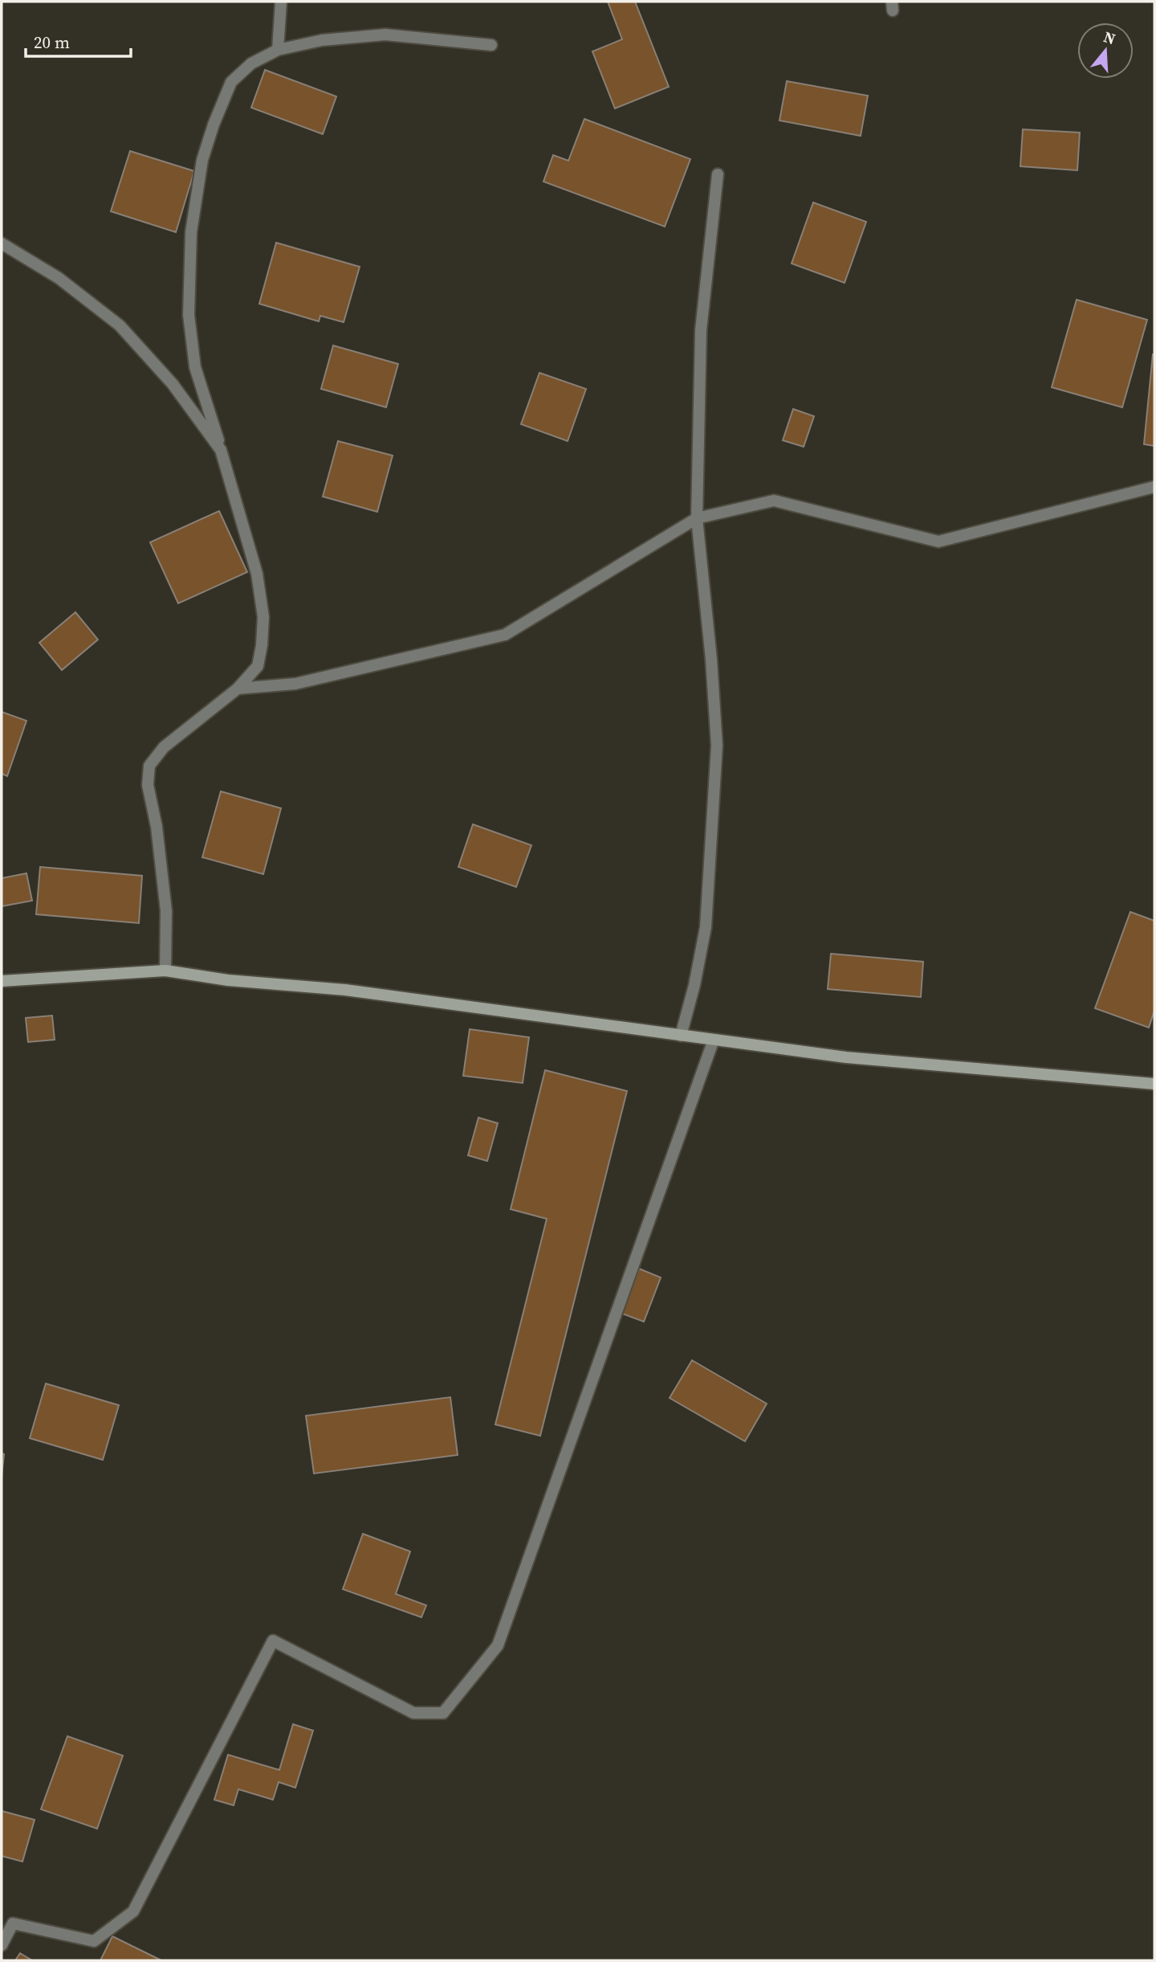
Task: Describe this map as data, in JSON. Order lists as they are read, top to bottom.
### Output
{
  "scale_bar": "20 m",
  "north": "top"
}
